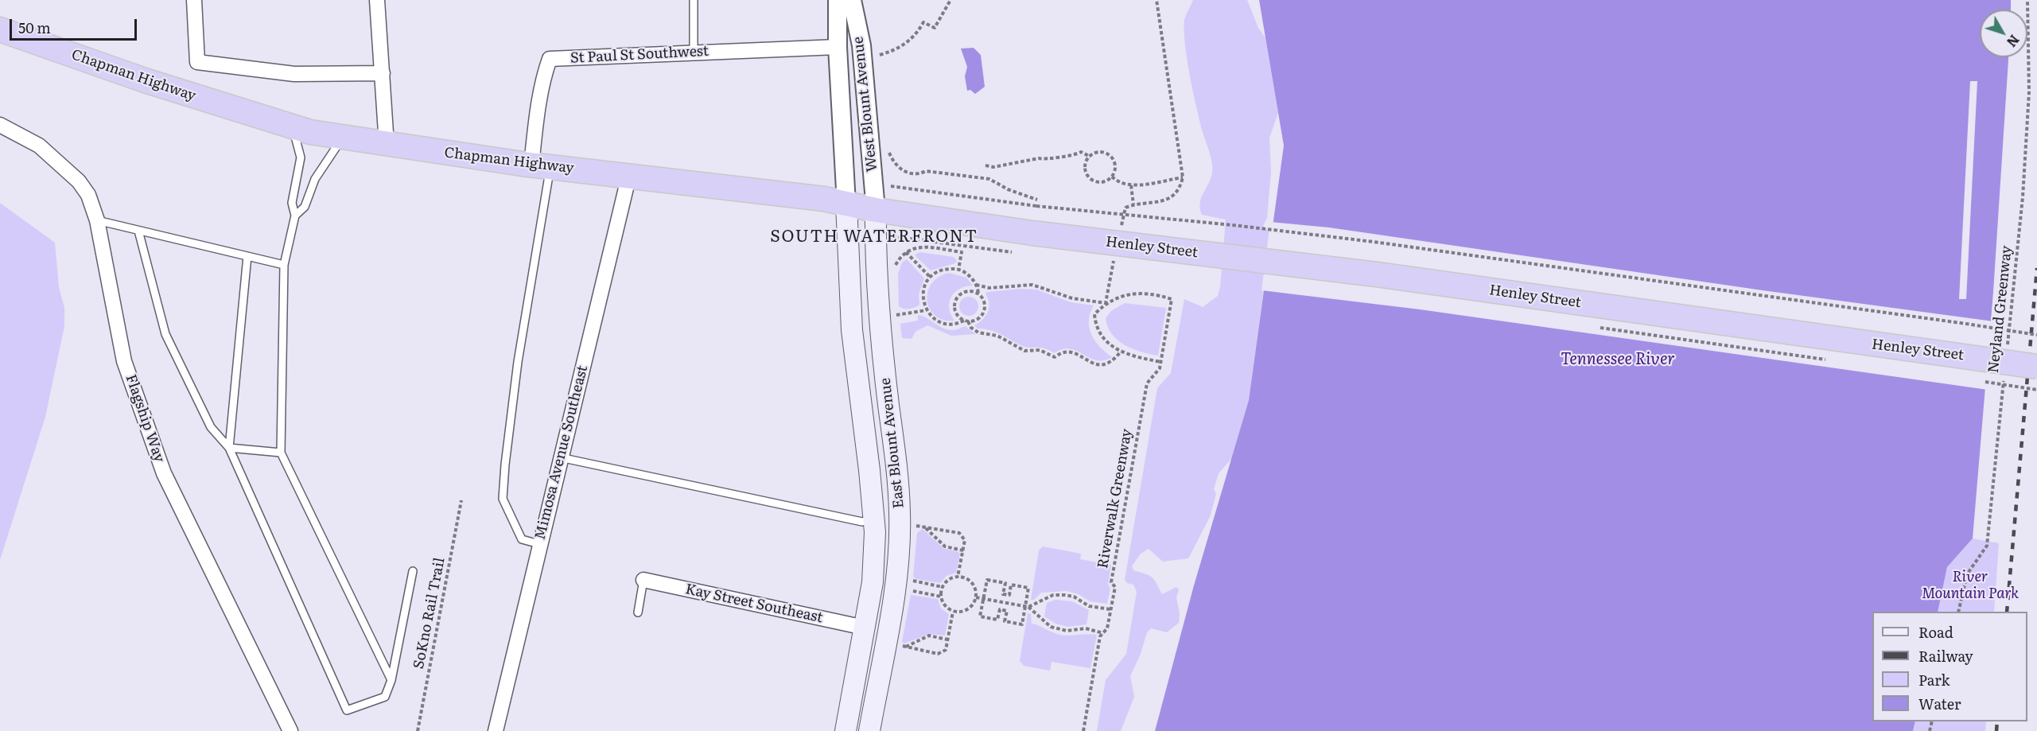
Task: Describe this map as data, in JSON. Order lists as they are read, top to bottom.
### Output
{
  "streets": {
    "highway": ["Chapman Highway", "Henley Street"],
    "main road": ["East Blount Avenue"],
    "street": [
      "St Paul St Southwest",
      "West Blount Avenue",
      "Flagship Way",
      "Mimosa Avenue Southeast",
      "Kay Street Southeast"
    ],
    "path": ["Neyland Greenway", "Riverwalk Greenway", "SoKno Rail Trail"]
  },
  "crossings": [
    ["St Paul St Southwest", "Chapman Highway"],
    ["Chapman Highway", "West Blount Avenue"],
    ["Chapman Highway", "Henley Street"],
    ["Chapman Highway", "East Blount Avenue"],
    ["Chapman Highway", "Mimosa Avenue Southeast"],
    ["West Blount Avenue", "East Blount Avenue"]
  ],
  "districts": ["SOUTH WATERFRONT"],
  "water": ["Tennessee River"],
  "parks": ["River Mountain Park"],
  "legend": [
    "Road",
    "Railway",
    "Park",
    "Water"
  ],
  "scale_bar": "50 m",
  "north": "bottom right"
}
